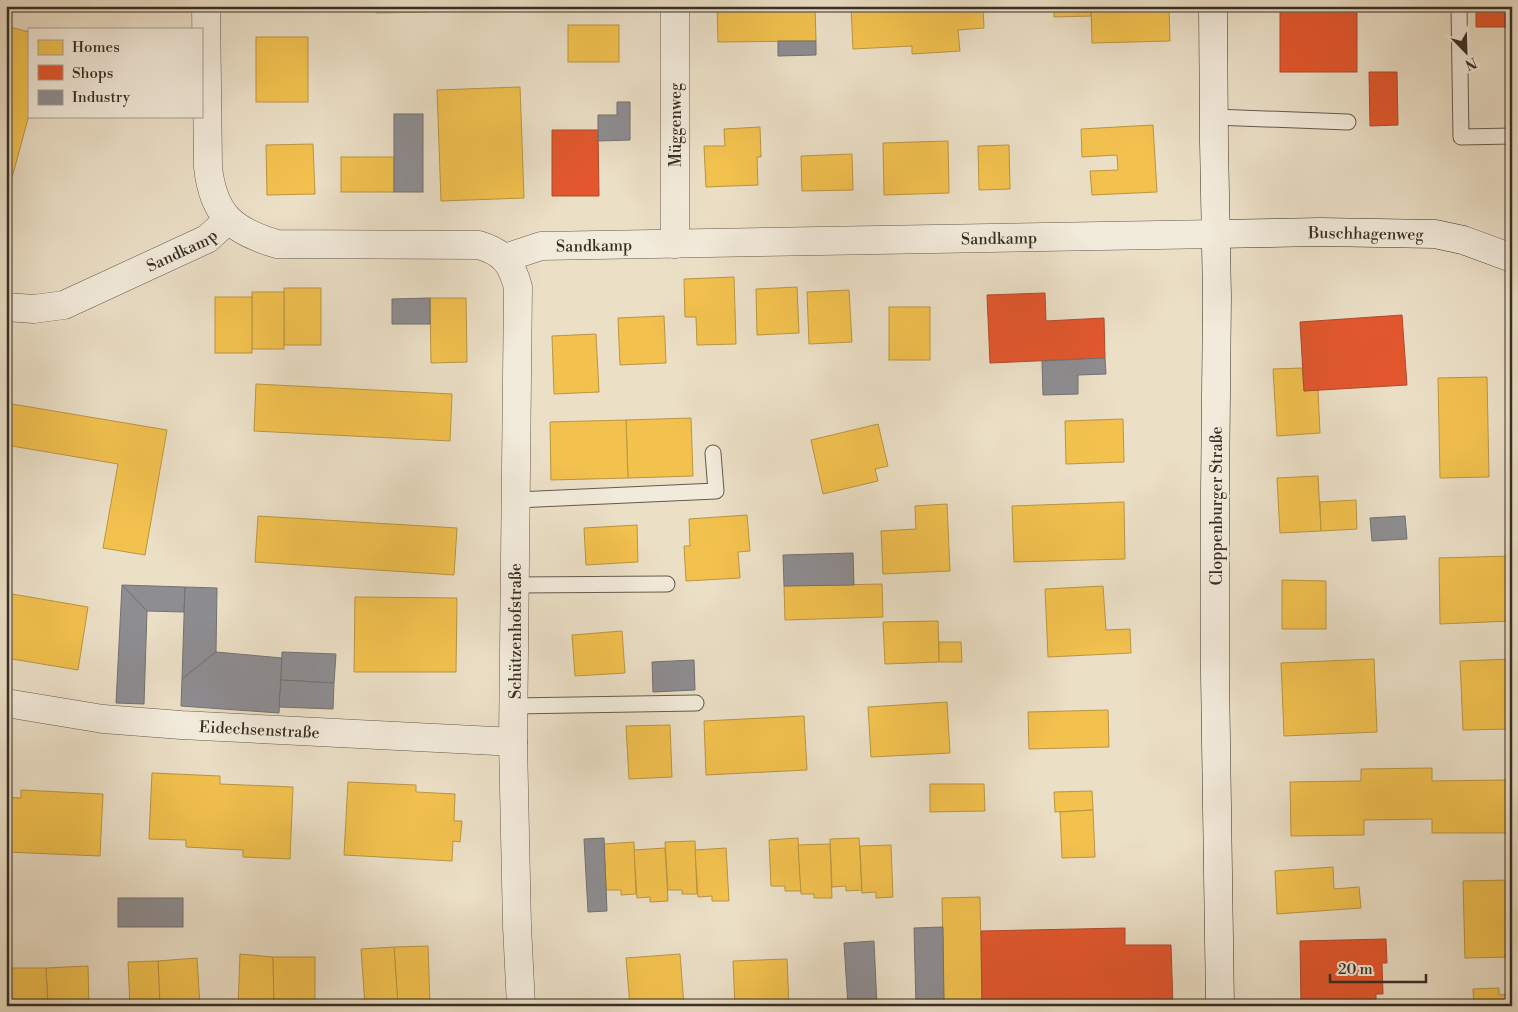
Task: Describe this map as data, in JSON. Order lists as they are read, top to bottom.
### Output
{
  "streets": {
    "street": [
      "Müggenweg",
      "Buschhagenweg",
      "Sandkamp",
      "Cloppenburger Straße",
      "Schützenhofstraße",
      "Eidechsenstraße"
    ]
  },
  "crossings": [
    ["Müggenweg", "Sandkamp"],
    ["Buschhagenweg", "Sandkamp"],
    ["Buschhagenweg", "Cloppenburger Straße"],
    ["Sandkamp", "Cloppenburger Straße"],
    ["Sandkamp", "Schützenhofstraße"],
    ["Schützenhofstraße", "Eidechsenstraße"]
  ],
  "legend": ["Homes", "Shops", "Industry"],
  "scale_bar": "20 m",
  "north": "bottom right"
}
